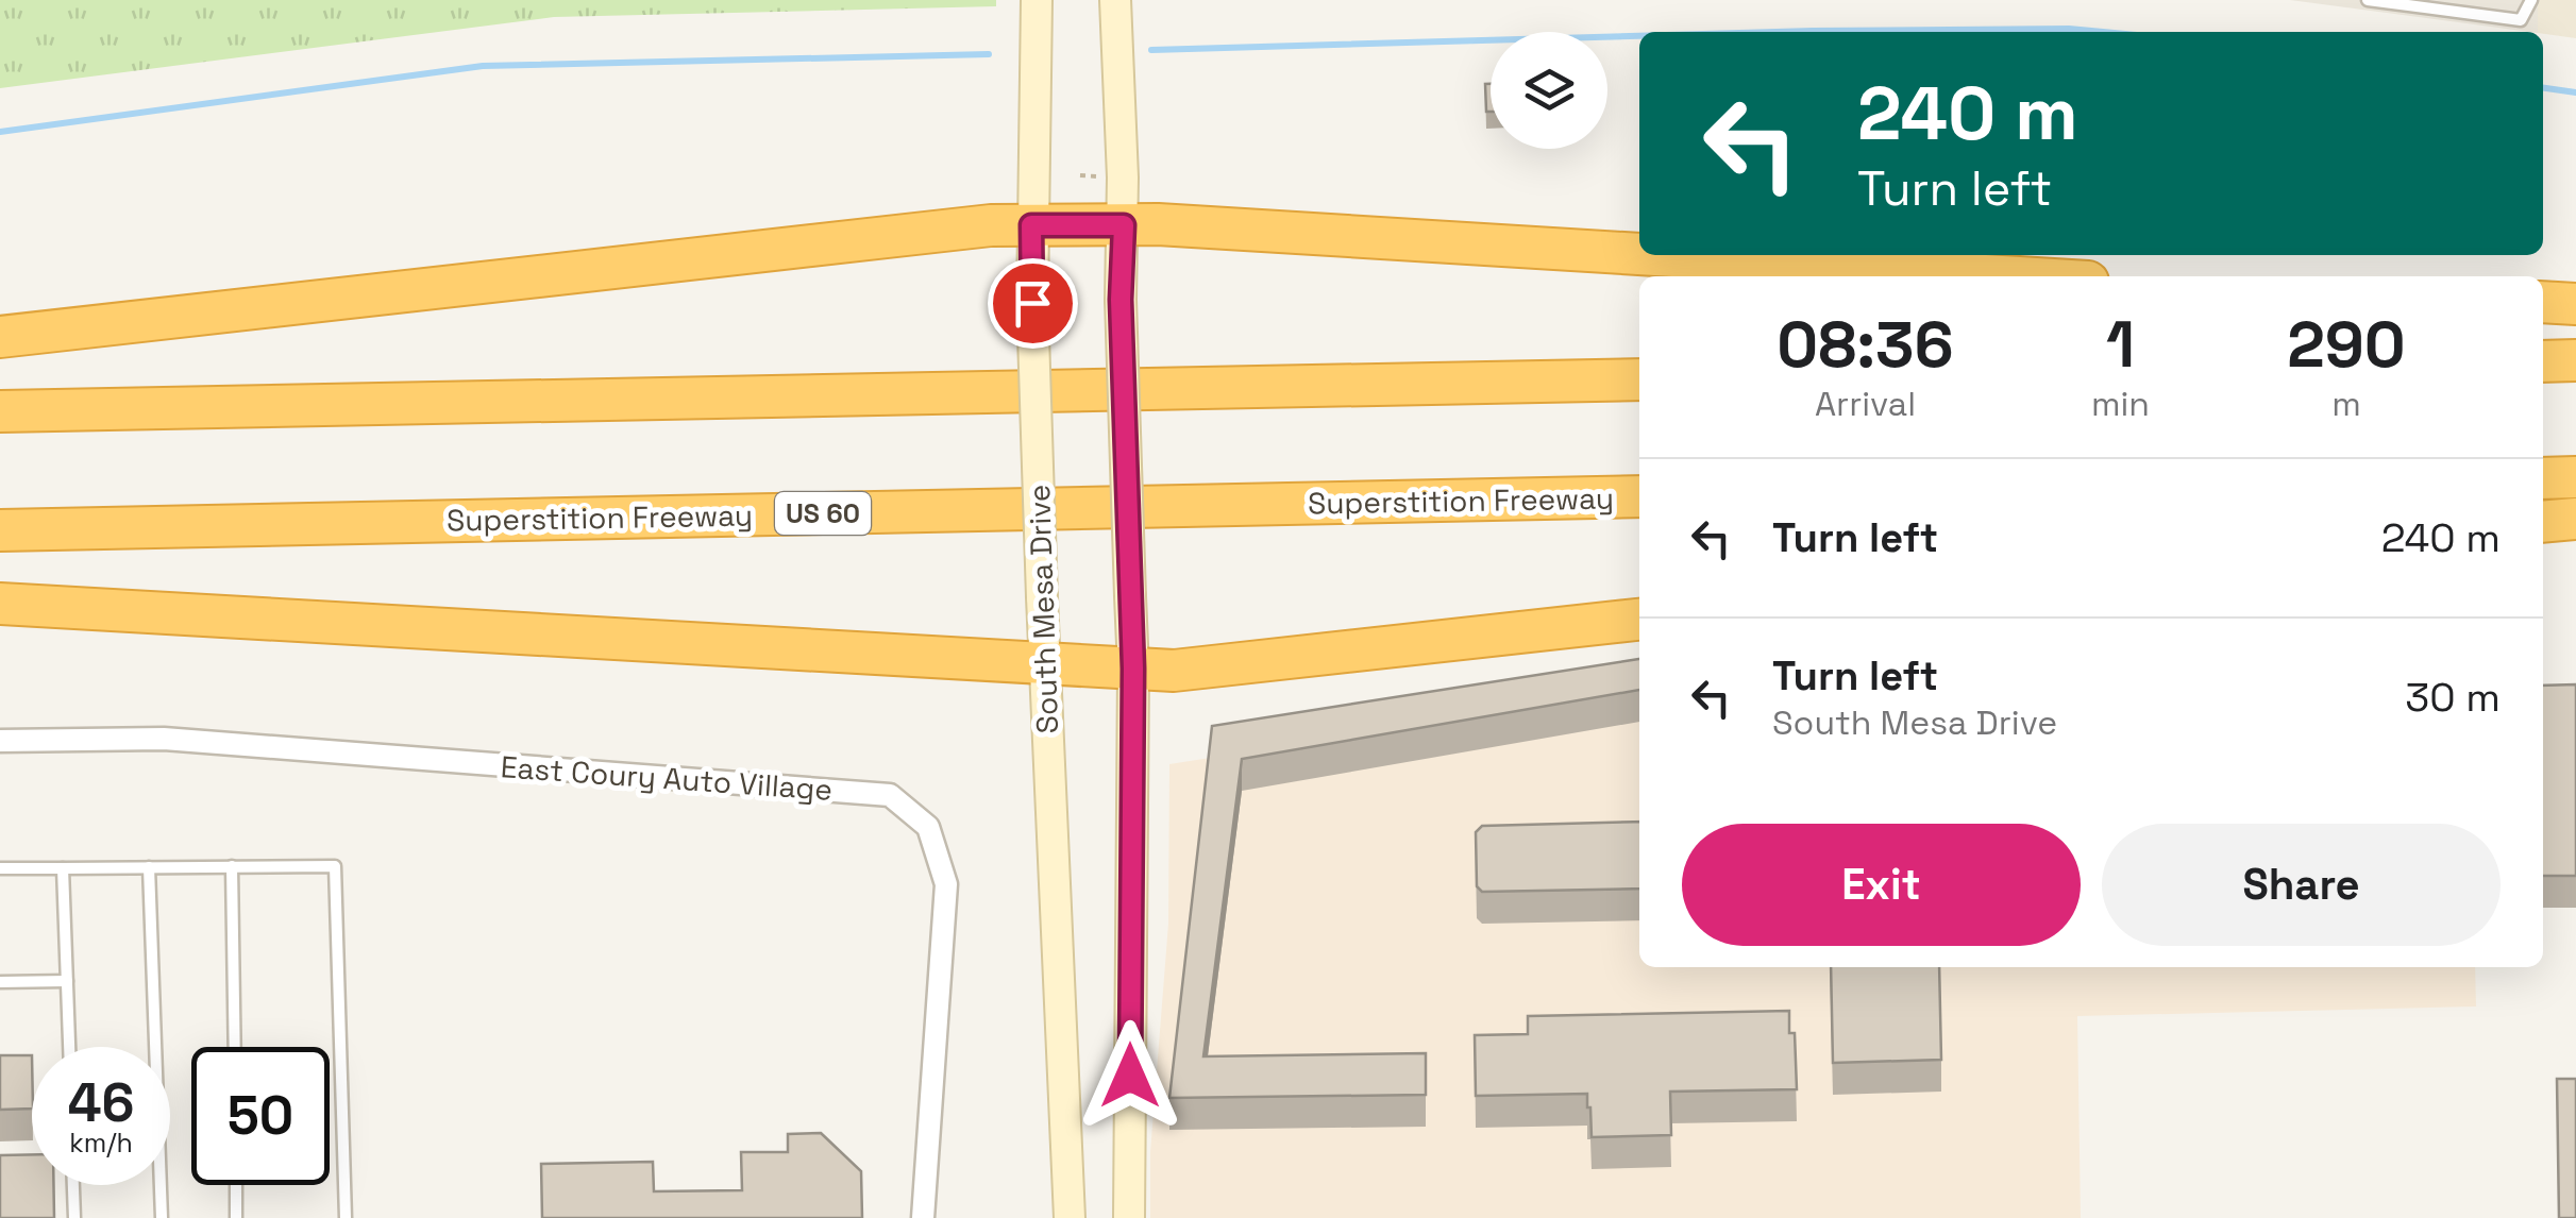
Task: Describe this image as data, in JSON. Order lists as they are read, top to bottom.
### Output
{
  "streets": {
    "highway": ["Superstition Freeway", "US 60"],
    "main road": ["South Mesa Drive"],
    "street": ["East Coury Auto Village"]
  },
  "page": {
    "turn": ["240 m", "Turn left"],
    "eta": [
      "08:36",
      "Arrival",
      "1",
      "min",
      "290",
      "m"
    ],
    "list": [
      {
        "name": "Turn left",
        "value": "240 m"
      },
      {
        "name": "Turn left",
        "note": "South Mesa Drive",
        "value": "30 m"
      }
    ],
    "buttons": ["Exit", "Share"],
    "speed": "46 km/h",
    "limit": "50"
  }
}
